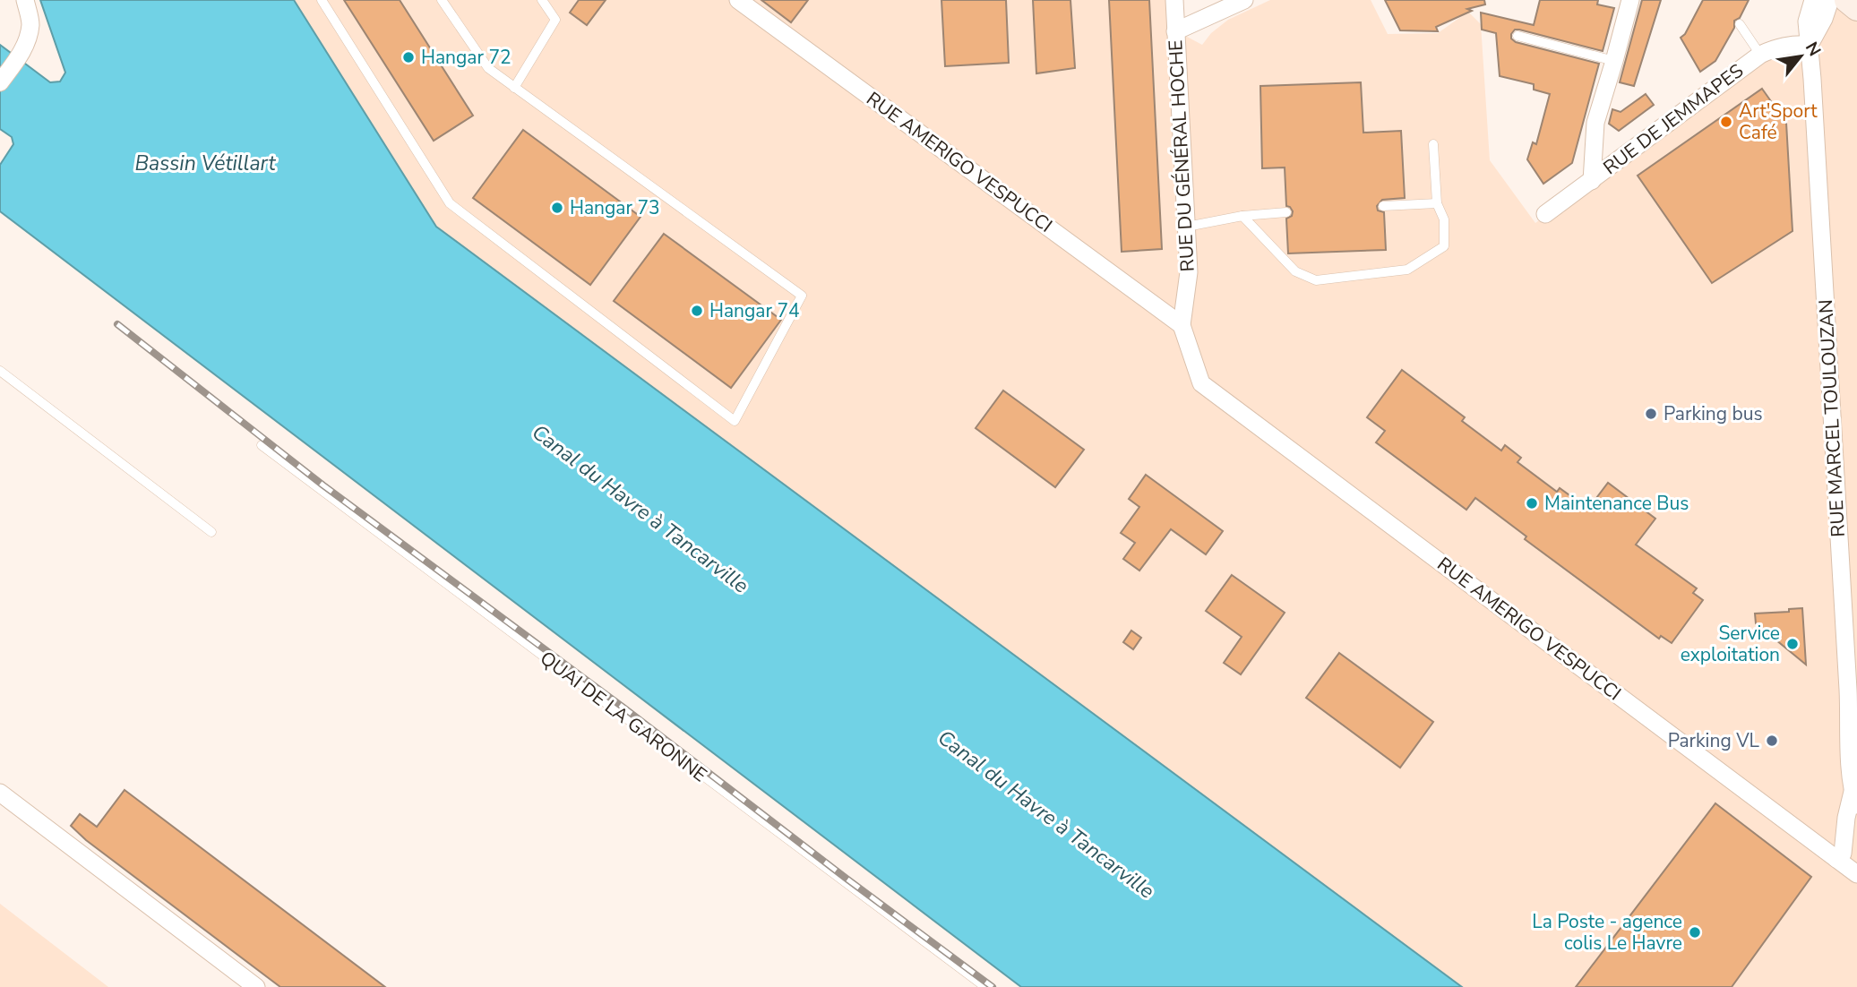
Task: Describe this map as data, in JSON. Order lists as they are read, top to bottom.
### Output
{
  "streets": {
    "street": [
      "RUE DE JEMMAPES",
      "RUE DU GÉNÉRAL HOCHE",
      "RUE AMERIGO VESPUCCI",
      "RUE MARCEL TOULOUZAN"
    ],
    "lane": ["QUAI DE LA GARONNE"]
  },
  "crossings": [
    ["RUE DE JEMMAPES", "RUE MARCEL TOULOUZAN"],
    ["RUE DU GÉNÉRAL HOCHE", "RUE AMERIGO VESPUCCI"],
    ["RUE AMERIGO VESPUCCI", "RUE MARCEL TOULOUZAN"]
  ],
  "water": ["Bassin Vétillart", "Canal du Havre à Tancarville"],
  "places": [
    "Hangar 72",
    "Art'Sport Café",
    "Hangar 73",
    "Hangar 74",
    "Parking bus",
    "Maintenance Bus",
    "Service exploitation",
    "Parking VL",
    "La Poste - agence colis Le Havre"
  ],
  "north": "top right"
}
